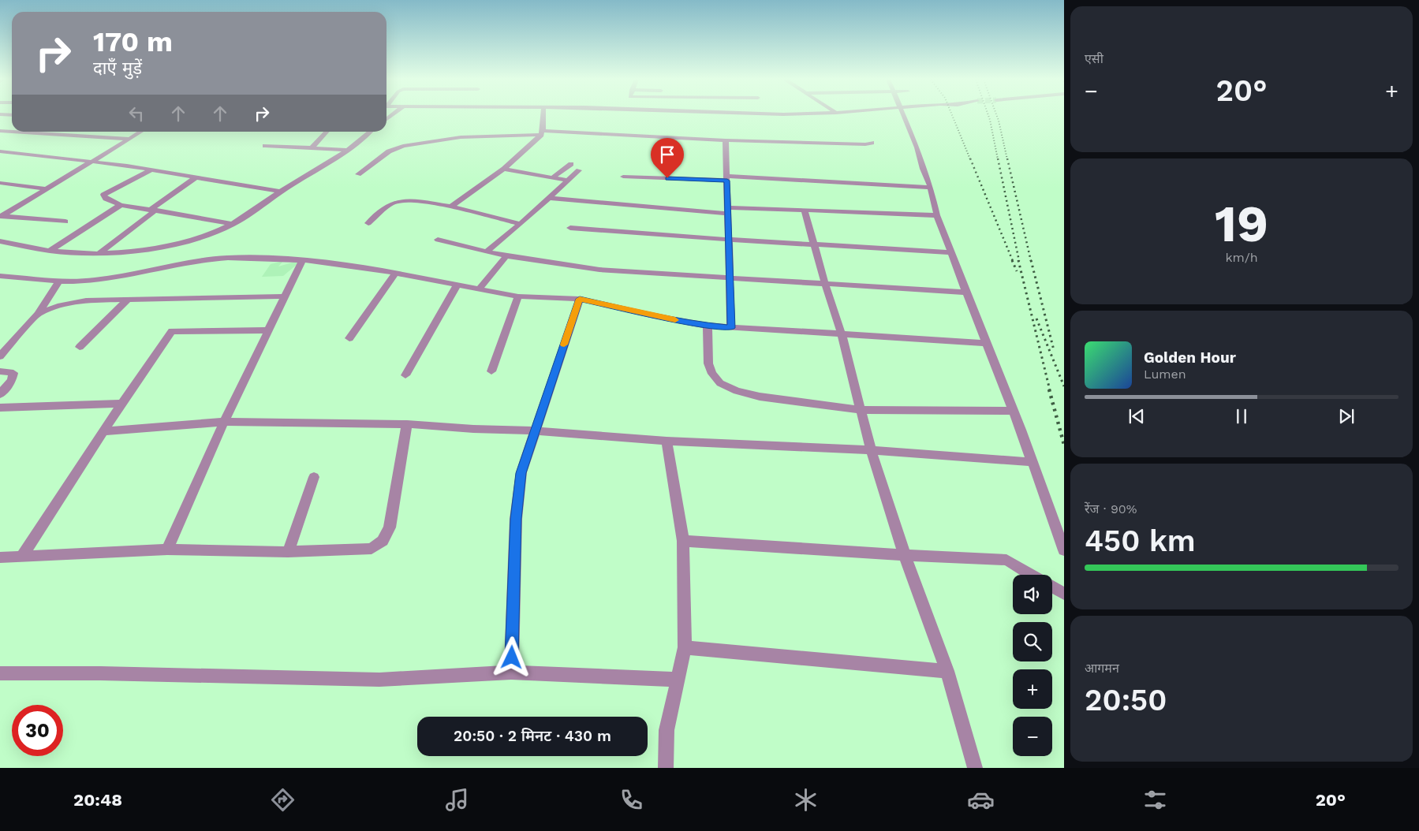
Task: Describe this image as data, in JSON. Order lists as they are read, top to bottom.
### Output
{
  "page": {
    "tile": [
      "एसी",
      ["19", "km/h"],
      ["रेंज · 90%", "450 km"],
      ["आगमन", "20:50"]
    ],
    "turn": ["170 m", "दाएँ मुड़ें"],
    "heat": ["−", "20°", "+"],
    "song": ["Golden Hour", "Lumen"],
    "map_buttons": ["+", "−"],
    "limit": "30",
    "trip": "20:50 · 2 मिनट · 430 m",
    "tabs": ["20:48", "20°"]
  }
}
